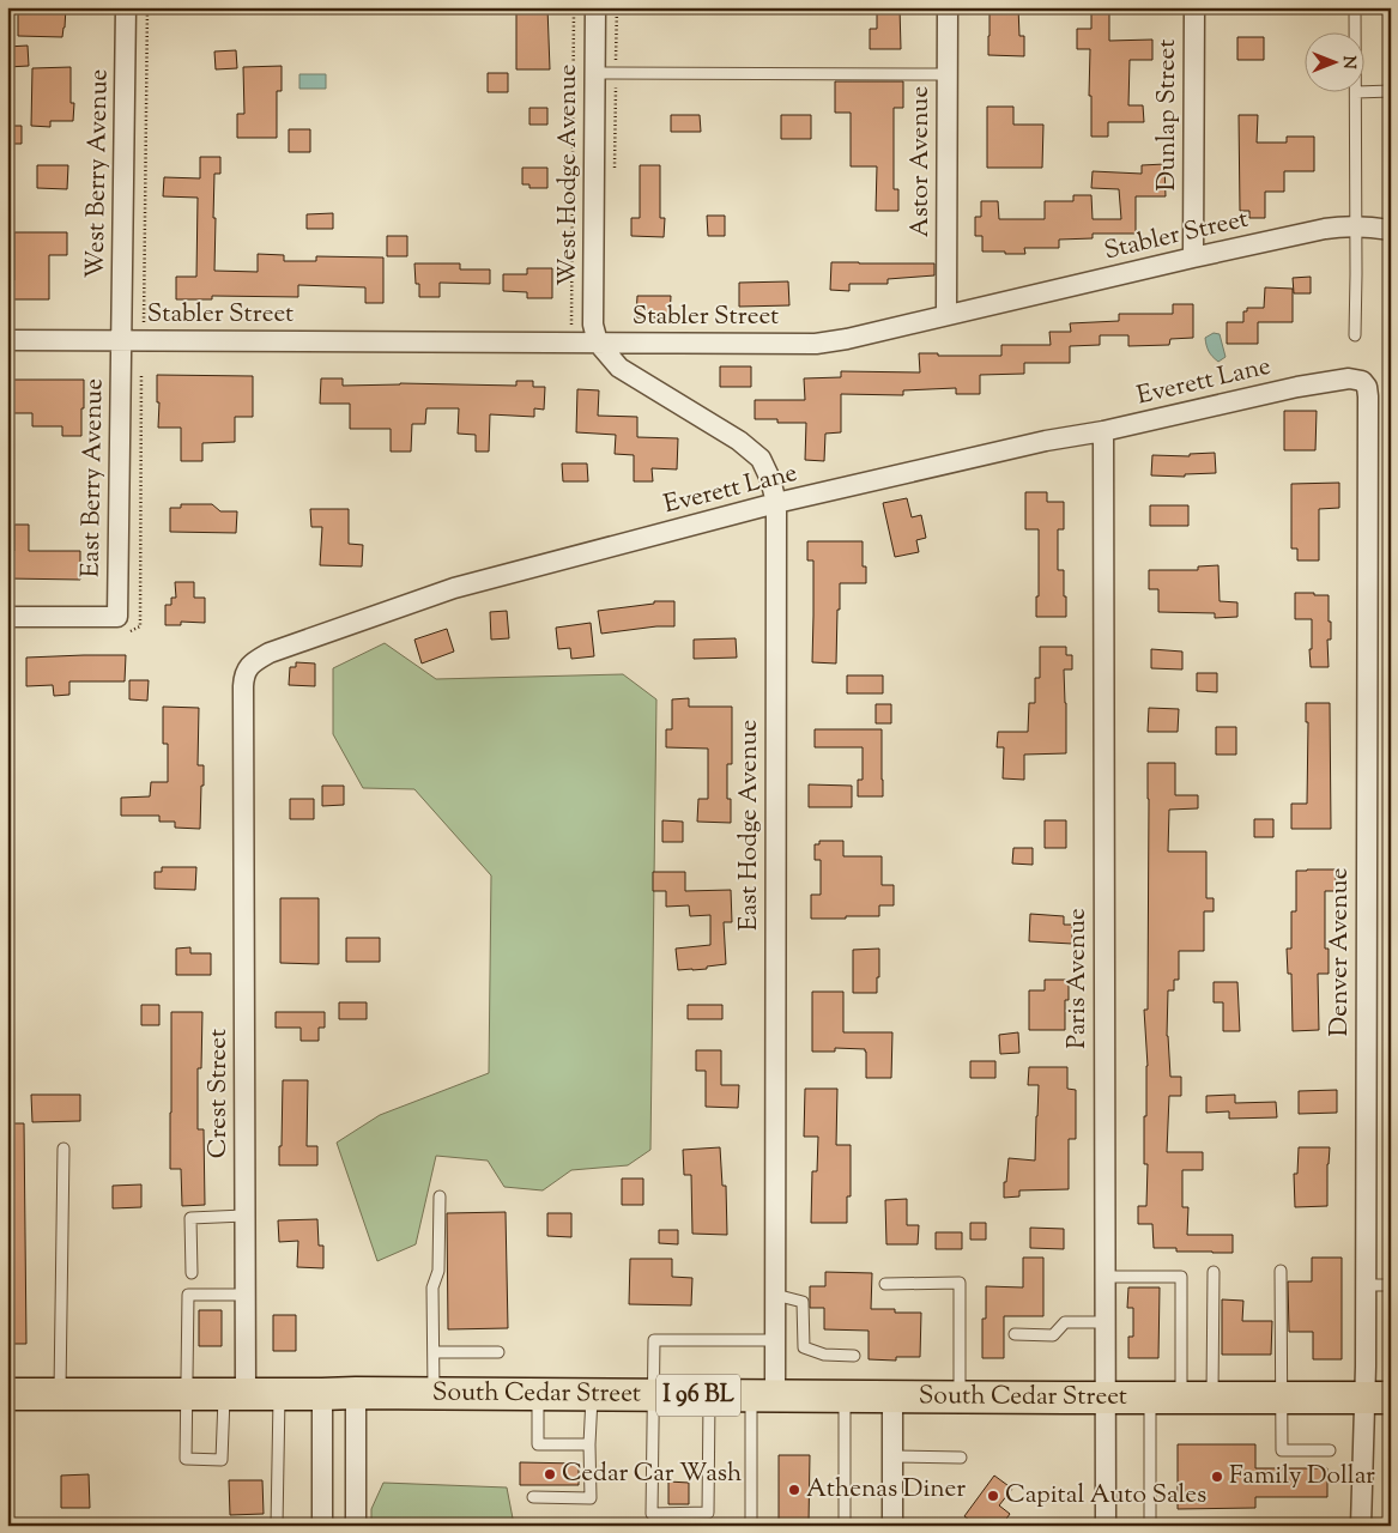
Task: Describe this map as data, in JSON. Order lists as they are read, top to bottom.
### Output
{
  "streets": {
    "main road": ["South Cedar Street", "I 96 BL"],
    "street": [
      "Dunlap Street",
      "Astor Avenue",
      "West Berry Avenue",
      "West Hodge Avenue",
      "Stabler Street",
      "Everett Lane",
      "East Berry Avenue",
      "East Hodge Avenue",
      "Denver Avenue",
      "Paris Avenue",
      "Crest Street"
    ]
  },
  "crossings": [
    ["Dunlap Street", "Stabler Street"],
    ["Astor Avenue", "Stabler Street"],
    ["West Berry Avenue", "Stabler Street"],
    ["West Berry Avenue", "East Berry Avenue"],
    ["West Hodge Avenue", "Stabler Street"],
    ["West Hodge Avenue", "East Hodge Avenue"],
    ["Stabler Street", "East Berry Avenue"],
    ["Stabler Street", "East Hodge Avenue"],
    ["Everett Lane", "East Hodge Avenue"],
    ["Everett Lane", "Denver Avenue"],
    ["Everett Lane", "Paris Avenue"],
    ["Everett Lane", "Crest Street"],
    ["East Hodge Avenue", "South Cedar Street"],
    ["Denver Avenue", "South Cedar Street"],
    ["Paris Avenue", "South Cedar Street"],
    ["Crest Street", "South Cedar Street"]
  ],
  "places": [
    "Cedar Car Wash",
    "Family Dollar",
    "Athenas Diner",
    "Capital Auto Sales"
  ],
  "north": "right"
}
